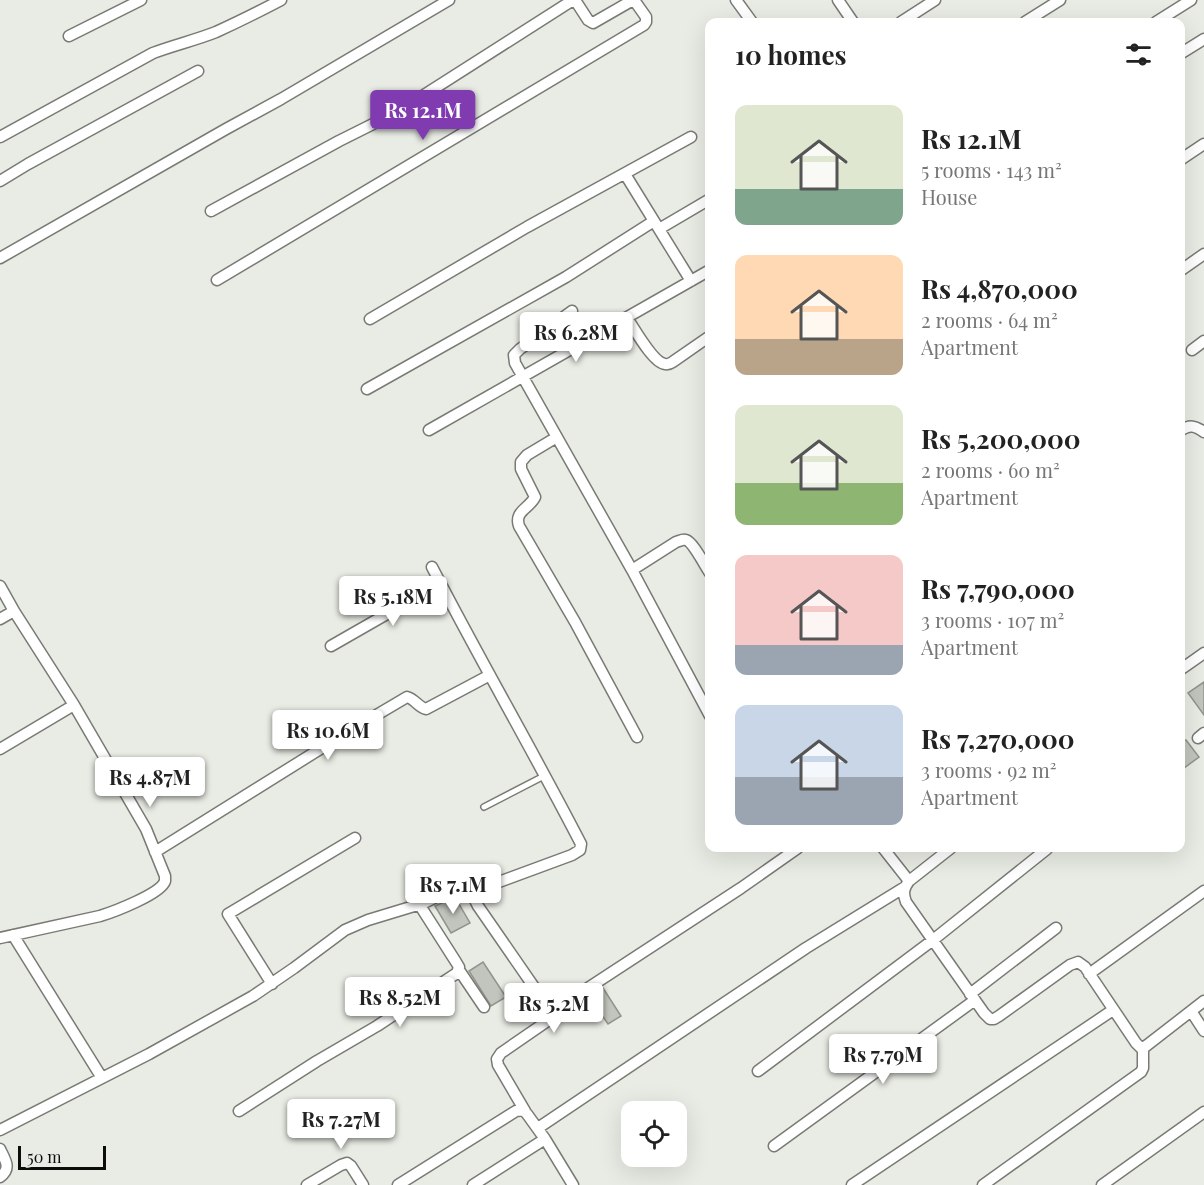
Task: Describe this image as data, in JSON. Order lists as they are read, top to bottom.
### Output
{
  "scale_bar": "50 m",
  "page": {
    "heading": "10 homes",
    "price": [
      "Rs 12.1M",
      "Rs 6.28M",
      "Rs 5.18M",
      "Rs 10.6M",
      "Rs 4.87M",
      "Rs 7.1M",
      "Rs 8.52M",
      "Rs 5.2M",
      "Rs 7.79M",
      "Rs 7.27M"
    ],
    "list": [
      {
        "name": "Rs 12.1M",
        "note": "5 rooms · 143 m² · House"
      },
      {
        "name": "Rs 4,870,000",
        "note": "2 rooms · 64 m² · Apartment"
      },
      {
        "name": "Rs 5,200,000",
        "note": "2 rooms · 60 m² · Apartment"
      },
      {
        "name": "Rs 7,790,000",
        "note": "3 rooms · 107 m² · Apartment"
      },
      {
        "name": "Rs 7,270,000",
        "note": "3 rooms · 92 m² · Apartment"
      }
    ],
    "scale": "50 m"
  }
}
